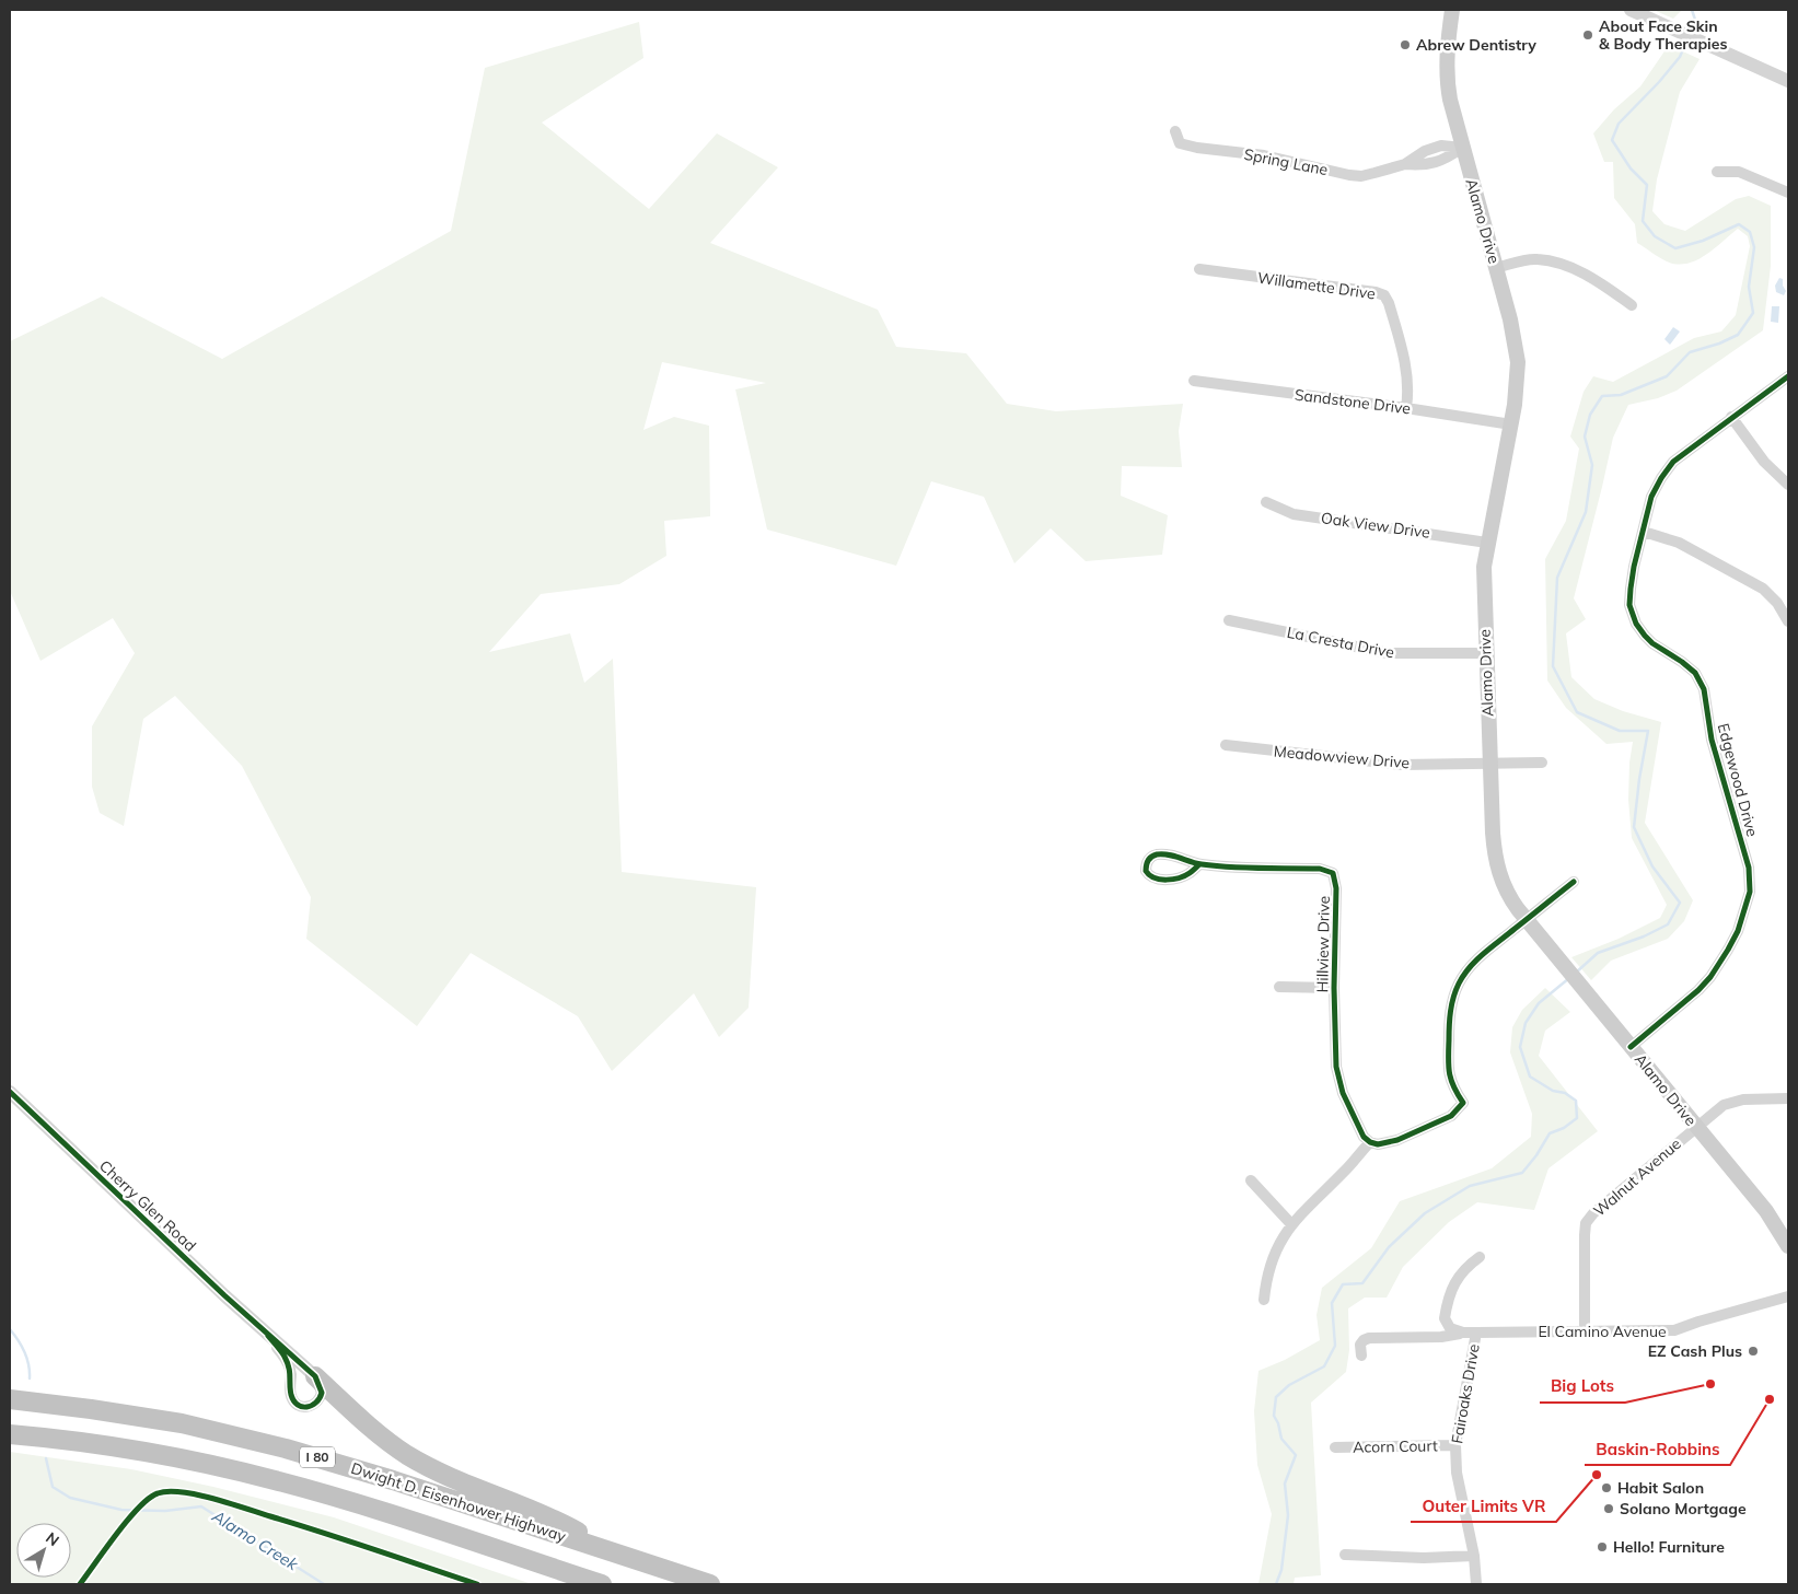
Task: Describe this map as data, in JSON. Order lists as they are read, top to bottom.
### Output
{
  "streets": {
    "highway": ["I 80", "Dwight D. Eisenhower Highway"],
    "main road": ["Alamo Drive"],
    "street": [
      "Spring Lane",
      "Willamette Drive",
      "Sandstone Drive",
      "Oak View Drive",
      "La Cresta Drive",
      "Meadowview Drive",
      "Edgewood Drive",
      "Hillview Drive",
      "Walnut Avenue",
      "Cherry Glen Road",
      "El Camino Avenue",
      "Fairoaks Drive",
      "Acorn Court"
    ]
  },
  "crossings": [
    ["Spring Lane", "Alamo Drive"],
    ["Alamo Drive", "Sandstone Drive"],
    ["Alamo Drive", "Oak View Drive"],
    ["Alamo Drive", "La Cresta Drive"],
    ["Alamo Drive", "Meadowview Drive"],
    ["Alamo Drive", "Edgewood Drive"],
    ["Alamo Drive", "Walnut Avenue"],
    ["Willamette Drive", "Sandstone Drive"],
    ["Walnut Avenue", "El Camino Avenue"],
    ["El Camino Avenue", "Fairoaks Drive"],
    ["Fairoaks Drive", "Acorn Court"]
  ],
  "water": ["Alamo Creek"],
  "places": [
    "About Face Skin & Body Therapies",
    "Abrew Dentistry",
    "EZ Cash Plus",
    "Big Lots",
    "Baskin-Robbins",
    "Outer Limits VR",
    "Habit Salon",
    "Solano Mortgage",
    "Hello! Furniture"
  ],
  "north": "top right"
}
